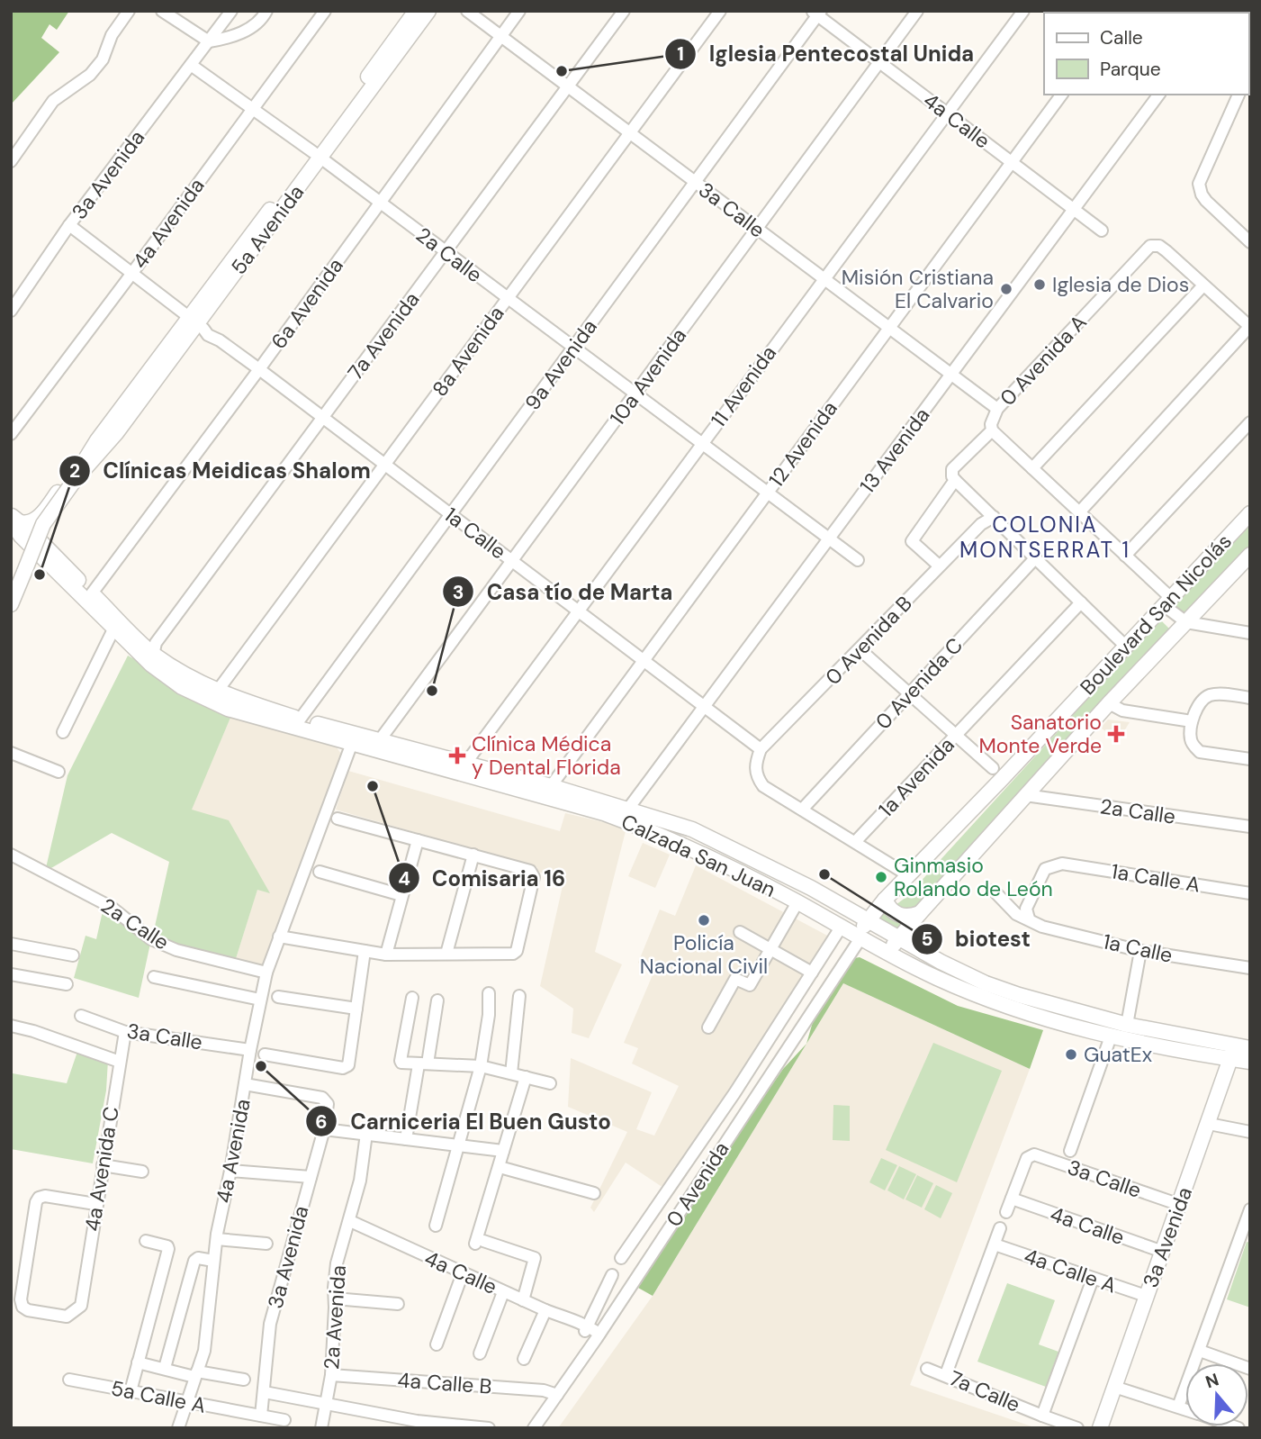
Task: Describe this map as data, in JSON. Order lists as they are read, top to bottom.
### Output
{
  "streets": {
    "main road": [
      "3a Avenida",
      "5a Avenida",
      "Boulevard San Nicolás",
      "Calzada San Juan"
    ],
    "street": [
      "4a Calle",
      "3a Calle",
      "4a Avenida",
      "2a Calle",
      "6a Avenida",
      "7a Avenida",
      "8a Avenida",
      "0 Avenida A",
      "9a Avenida",
      "10a Avenida",
      "11 Avenida",
      "12 Avenida",
      "13 Avenida",
      "1a Calle",
      "0 Avenida B",
      "0 Avenida C",
      "1a Avenida",
      "1a Calle A",
      "4a Avenida C",
      "0 Avenida",
      "4a Calle A",
      "2a Avenida",
      "4a Calle B",
      "7a Calle",
      "5a Calle A"
    ]
  },
  "crossings": [
    ["4a Calle", "3a Avenida"],
    ["4a Calle", "3a Calle"],
    ["4a Calle", "9a Avenida"],
    ["4a Calle", "10a Avenida"],
    ["4a Calle", "11 Avenida"],
    ["4a Calle", "12 Avenida"],
    ["4a Calle", "13 Avenida"],
    ["4a Calle", "0 Avenida"],
    ["4a Calle", "2a Avenida"],
    ["3a Avenida", "3a Calle"],
    ["3a Avenida", "4a Avenida"],
    ["3a Avenida", "2a Calle"],
    ["3a Avenida", "1a Calle"],
    ["3a Avenida", "Calzada San Juan"],
    ["3a Avenida", "4a Calle A"],
    ["3a Avenida", "5a Calle A"],
    ["3a Calle", "4a Avenida"],
    ["3a Calle", "6a Avenida"],
    ["3a Calle", "7a Avenida"],
    ["3a Calle", "8a Avenida"],
    ["3a Calle", "0 Avenida A"],
    ["3a Calle", "9a Avenida"],
    ["3a Calle", "10a Avenida"],
    ["3a Calle", "11 Avenida"],
    ["3a Calle", "12 Avenida"],
    ["3a Calle", "13 Avenida"],
    ["3a Calle", "4a Avenida C"],
    ["4a Avenida", "2a Calle"],
    ["4a Avenida", "1a Calle"],
    ["4a Avenida", "Calzada San Juan"],
    ["4a Avenida", "5a Calle A"],
    ["5a Avenida", "2a Calle"],
    ["5a Avenida", "1a Calle"],
    ["5a Avenida", "Calzada San Juan"],
    ["2a Calle", "6a Avenida"],
    ["2a Calle", "7a Avenida"],
    ["2a Calle", "8a Avenida"],
    ["2a Calle", "9a Avenida"],
    ["2a Calle", "10a Avenida"],
    ["2a Calle", "11 Avenida"],
    ["2a Calle", "12 Avenida"],
    ["2a Calle", "13 Avenida"],
    ["2a Calle", "Boulevard San Nicolás"],
    ["6a Avenida", "1a Calle"],
    ["6a Avenida", "Calzada San Juan"],
    ["7a Avenida", "1a Calle"],
    ["7a Avenida", "Calzada San Juan"],
    ["8a Avenida", "1a Calle"],
    ["8a Avenida", "Calzada San Juan"],
    ["0 Avenida A", "0 Avenida B"],
    ["9a Avenida", "1a Calle"],
    ["9a Avenida", "Calzada San Juan"],
    ["10a Avenida", "1a Calle"],
    ["10a Avenida", "Calzada San Juan"],
    ["11 Avenida", "1a Calle"],
    ["11 Avenida", "Calzada San Juan"],
    ["12 Avenida", "1a Calle"],
    ["12 Avenida", "Calzada San Juan"],
    ["13 Avenida", "1a Calle"],
    ["13 Avenida", "Calzada San Juan"],
    ["1a Calle", "0 Avenida B"],
    ["1a Calle", "1a Calle A"],
    ["Boulevard San Nicolás", "Calzada San Juan"],
    ["Boulevard San Nicolás", "0 Avenida"],
    ["Calzada San Juan", "0 Avenida"],
    ["0 Avenida", "4a Calle B"],
    ["2a Avenida", "4a Calle B"]
  ],
  "districts": ["COLONIA MONTSERRAT 1"],
  "places": {
    "other": [
      "Iglesia Pentecostal Unida",
      "Iglesia de Dios",
      "Misión Cristiana El Calvario",
      "Clínicas Meidicas Shalom",
      "Casa tío de Marta",
      "Comisaria 16",
      "biotest",
      "Ginmasio Rolando de León",
      "Policía Nacional Civil",
      "GuatEx",
      "Carniceria El Buen Gusto"
    ],
    "health": ["Sanatorio Monte Verde", "Clínica Médica y Dental Florida"]
  },
  "legend": ["Calle", "Parque"],
  "north": "top"
}
